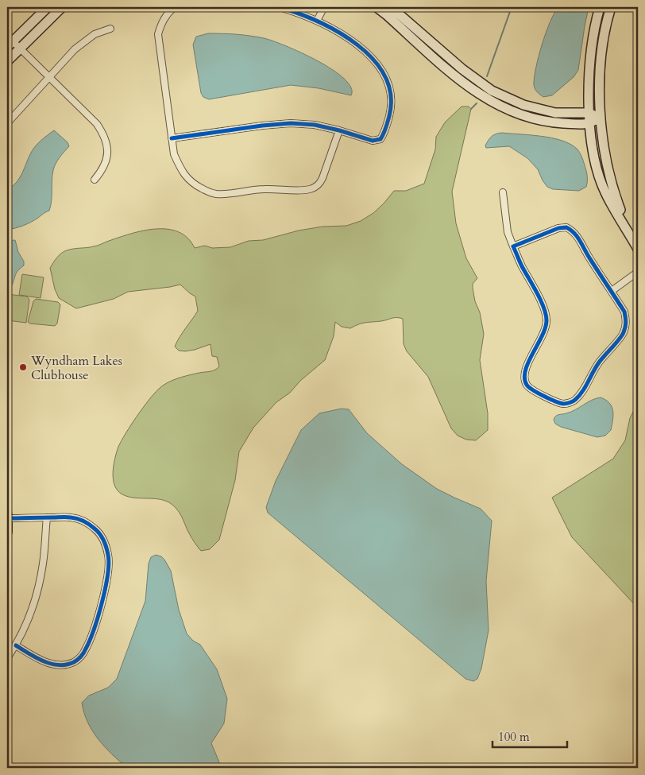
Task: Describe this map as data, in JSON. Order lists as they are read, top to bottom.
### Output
{
  "places": ["Wyndham Lakes Clubhouse"],
  "scale_bar": "100 m"
}
